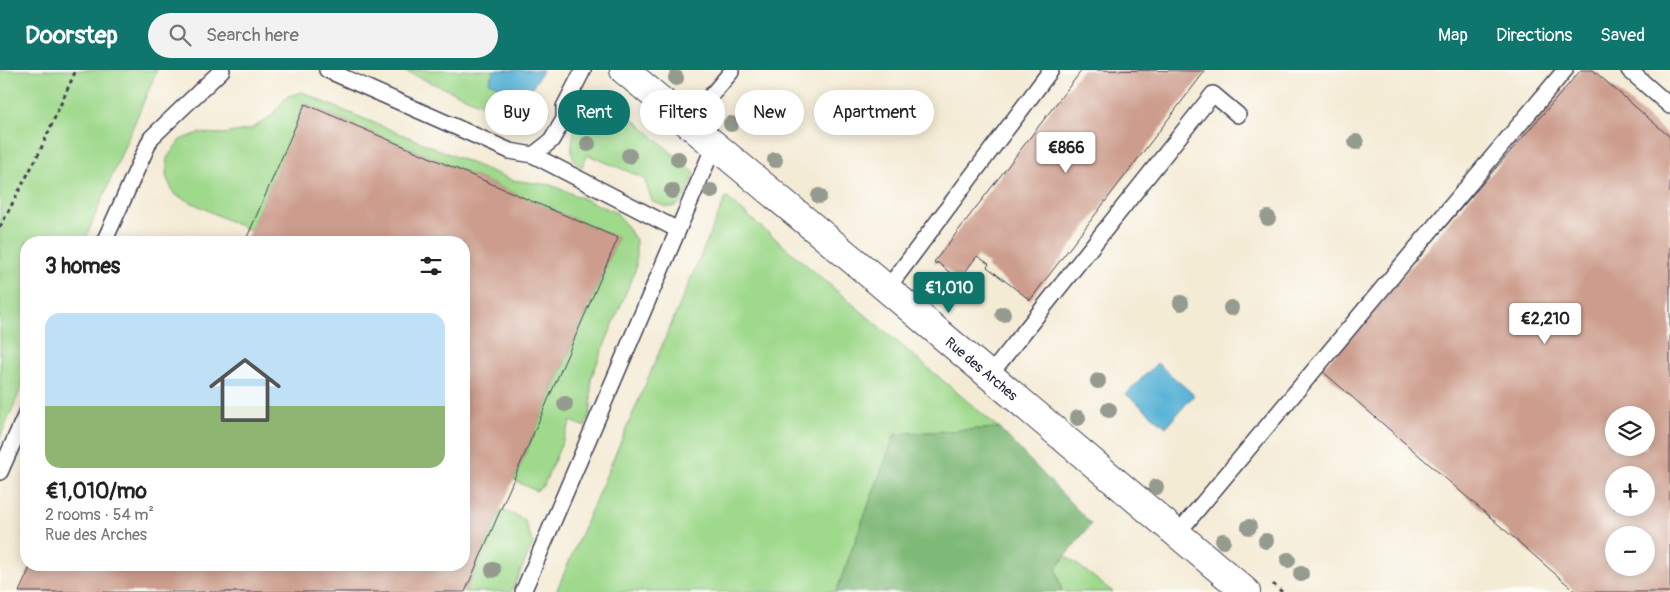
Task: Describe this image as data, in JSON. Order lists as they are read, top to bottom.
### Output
{
  "streets": {
    "street": ["Rue des Arches"]
  },
  "page": {
    "header": "Doorstep",
    "search": "Search here",
    "nav": ["Map", "Directions", "Saved"],
    "chip": [
      "Buy",
      "Rent",
      "Filters",
      "New",
      "Apartment"
    ],
    "price": ["€866", "€1,010", "€2,210"],
    "heading": "3 homes",
    "list": [
      {
        "name": "€1,010/mo",
        "note": "2 rooms · 54 m² · Rue des Arches"
      }
    ],
    "map_buttons": ["+", "−"]
  }
}
